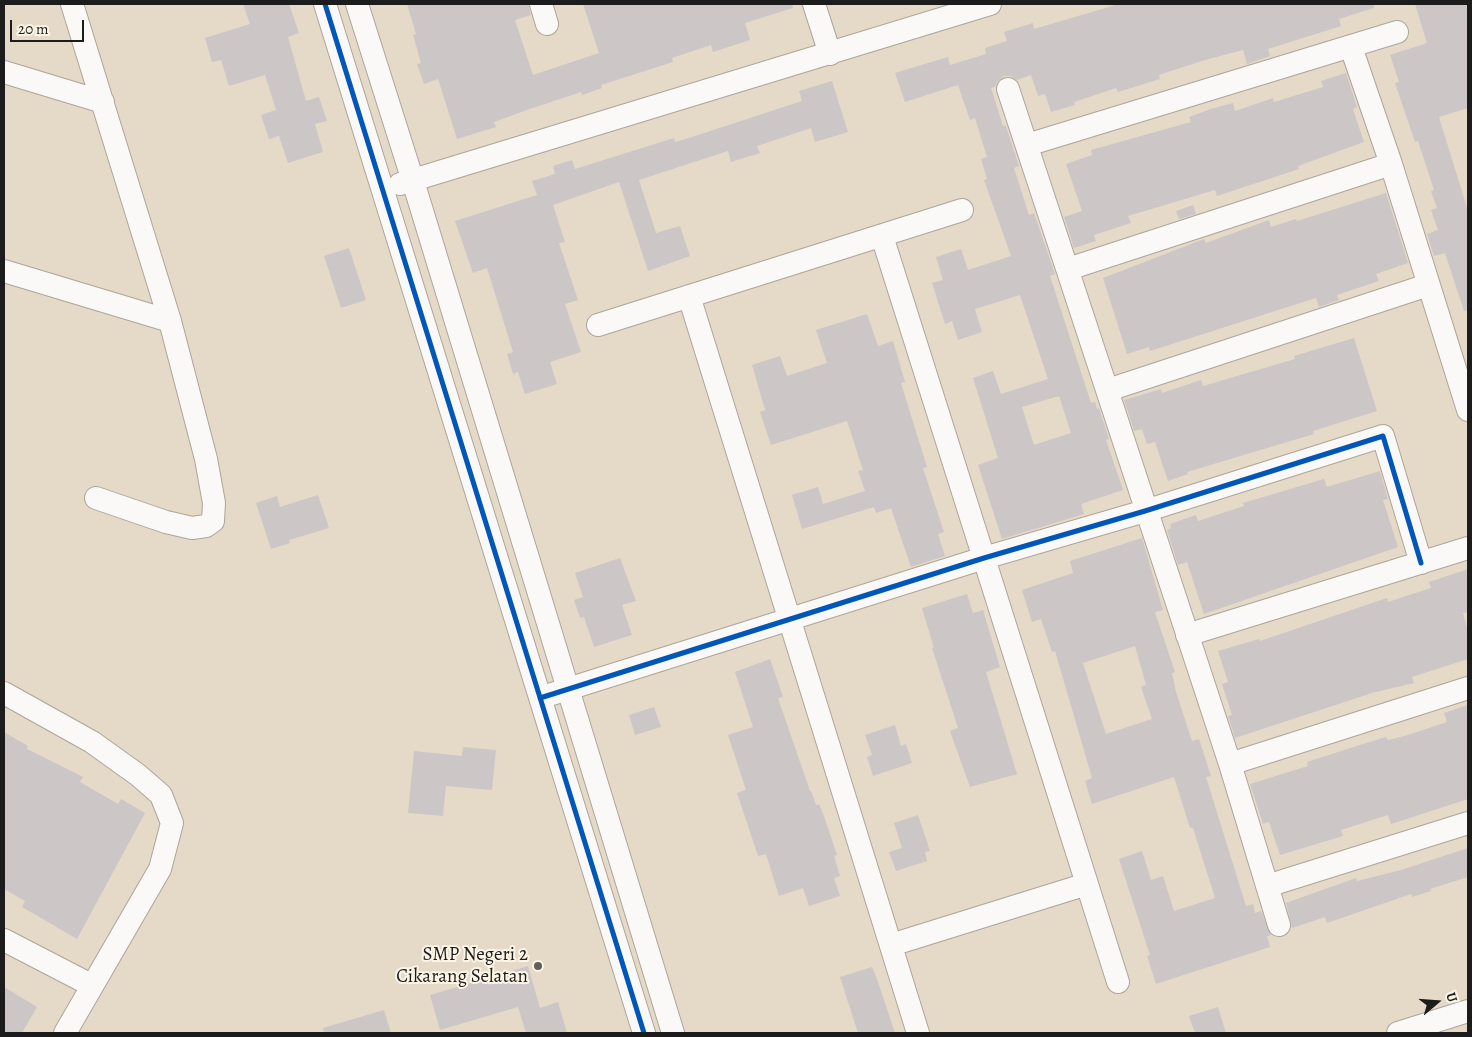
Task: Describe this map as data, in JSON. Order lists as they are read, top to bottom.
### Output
{
  "places": ["SMP Negeri 2 Cikarang Selatan"],
  "scale_bar": "20 m",
  "north": "right"
}
